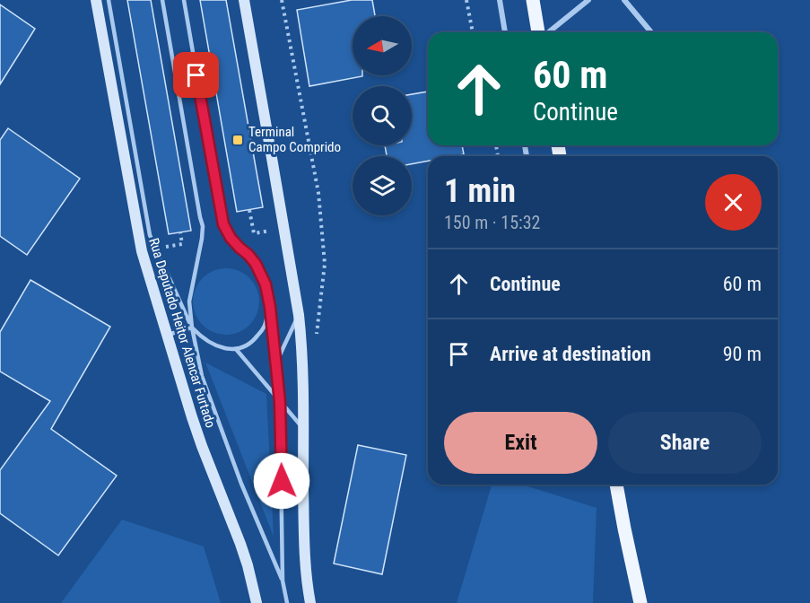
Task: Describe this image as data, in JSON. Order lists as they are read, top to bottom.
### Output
{
  "streets": {
    "street": ["Rua Deputado Heitor Alencar Furtado"]
  },
  "places": {
    "transit": ["Terminal Campo Comprido"]
  },
  "north": "left",
  "page": {
    "turn": ["60 m", "Continue"],
    "heading": ["1 min", "150 m · 15:32"],
    "list": [
      {
        "name": "Continue",
        "value": "60 m"
      },
      {
        "name": "Arrive at destination",
        "value": "90 m"
      }
    ],
    "buttons": ["Exit", "Share"]
  }
}
